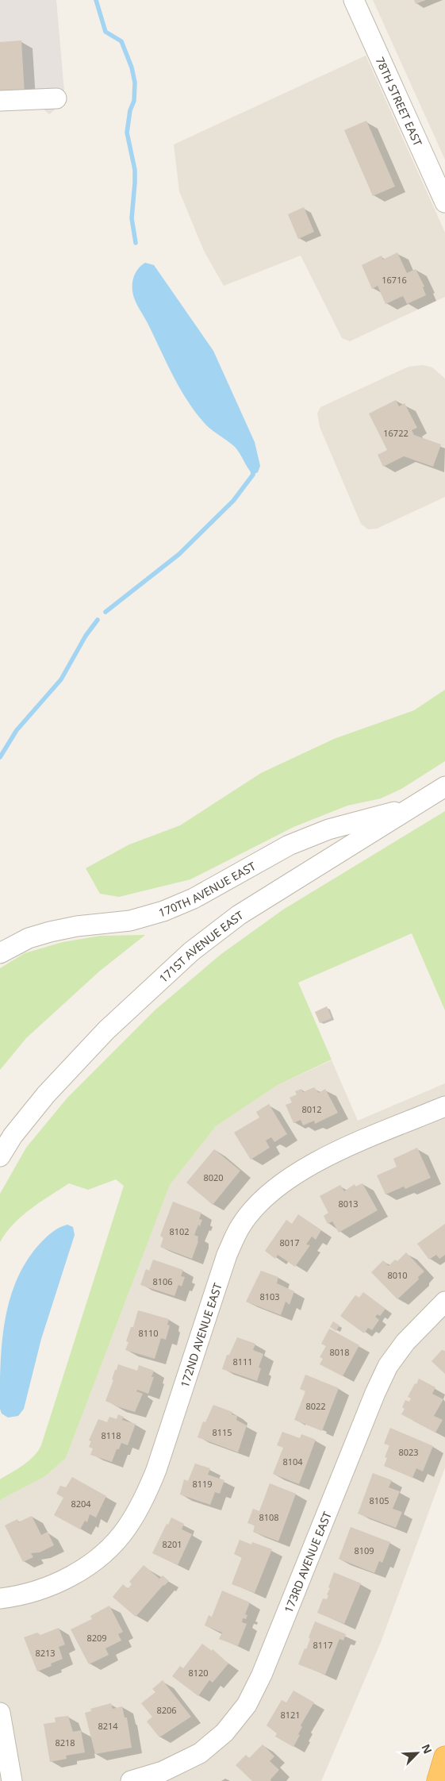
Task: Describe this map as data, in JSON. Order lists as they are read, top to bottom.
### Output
{
  "streets": {
    "street": [
      "78TH STREET EAST",
      "170TH AVENUE EAST",
      "171ST AVENUE EAST",
      "172ND AVENUE EAST",
      "173RD AVENUE EAST"
    ]
  },
  "crossings": [
    ["170TH AVENUE EAST", "171ST AVENUE EAST"]
  ],
  "house_numbers": [
    "16716",
    "16722",
    "8012",
    "8020",
    "8013",
    "8102",
    "8017",
    "8010",
    "8106",
    "8103",
    "8110",
    "8018",
    "8111",
    "8022",
    "8115",
    "8118",
    "8023",
    "8104",
    "8119",
    "8105",
    "8204",
    "8108",
    "8201",
    "8109",
    "8209",
    "8117",
    "8213",
    "8120",
    "8206",
    "8121",
    "8214",
    "8218"
  ],
  "north": "top right"
}
